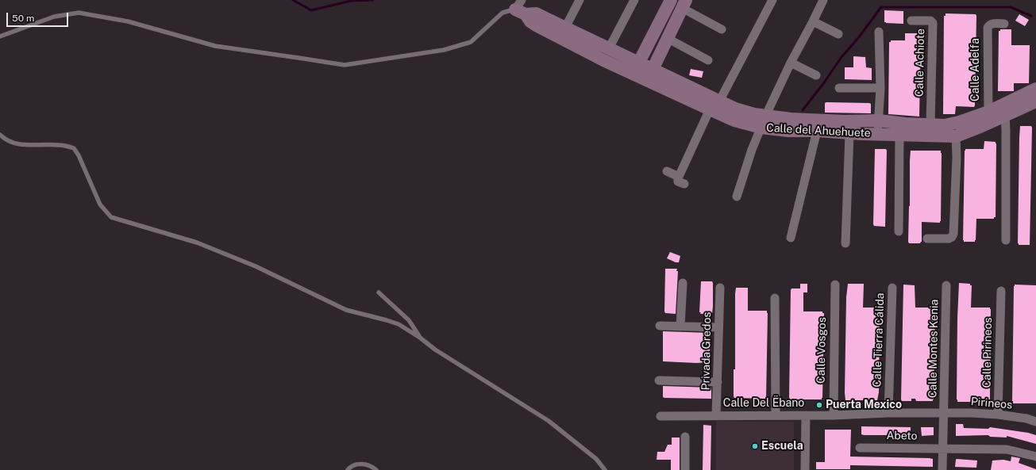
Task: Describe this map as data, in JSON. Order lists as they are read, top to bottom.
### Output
{
  "streets": {
    "street": [
      "Calle Achiote",
      "Calle Adelfa",
      "Calle del Ahuehuete",
      "Calle Tierra Cálida",
      "Calle Montes Kenia",
      "Calle Vosgos",
      "Privada Gredos",
      "Calle Pirineos",
      "Calle Del Ëbano",
      "Pirineos",
      "Abeto"
    ]
  },
  "crossings": [
    ["Calle Achiote", "Calle del Ahuehuete"],
    ["Calle Adelfa", "Calle del Ahuehuete"],
    ["Calle Tierra Cálida", "Calle Del Ëbano"],
    ["Calle Montes Kenia", "Calle Del Ëbano"],
    ["Calle Montes Kenia", "Pirineos"],
    ["Calle Montes Kenia", "Abeto"],
    ["Calle Vosgos", "Calle Del Ëbano"],
    ["Privada Gredos", "Calle Del Ëbano"],
    ["Calle Pirineos", "Pirineos"],
    ["Calle Del Ëbano", "Pirineos"]
  ],
  "places": ["Puerta Mexico", "Escuela"],
  "scale_bar": "50 m"
}
